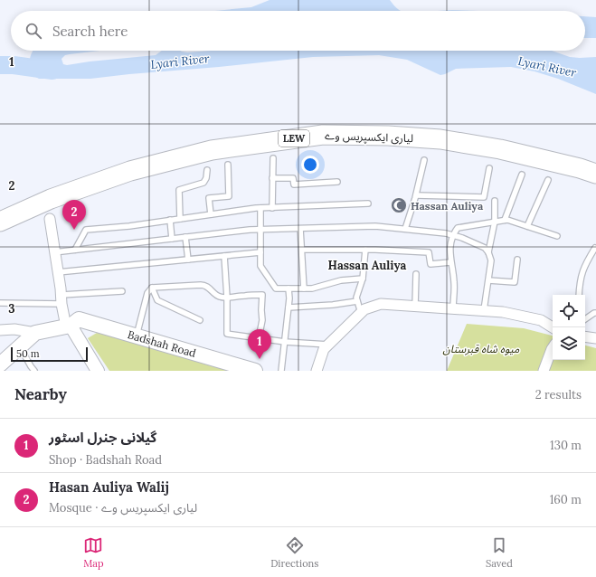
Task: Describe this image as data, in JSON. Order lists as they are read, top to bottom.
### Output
{
  "streets": {
    "highway": ["لیاری ایکسپریس وے", "LEW"],
    "main road": ["Badshah Road"]
  },
  "districts": ["Hassan Auliya"],
  "water": ["Lyari River"],
  "parks": ["میوہ شاہ قبرستان"],
  "places": {
    "mosque": ["Hassan Auliya"]
  },
  "scale_bar": "50 m",
  "page": {
    "search": "Search here",
    "pins": ["2", "1"],
    "scale": "50 m",
    "heading": ["Nearby", "2 results"],
    "list": [
      {
        "mark": "1",
        "name": "گیلانی جنرل اسٹور",
        "note": "Shop · Badshah Road",
        "value": "130 m"
      },
      {
        "mark": "2",
        "name": "Hasan Auliya Walij",
        "note": "Mosque · لیاری ایکسپریس وے",
        "value": "160 m"
      }
    ],
    "nav": ["Map", "Directions", "Saved"]
  },
  "grid": {
    "rows": ["1", "2", "3"]
  }
}
